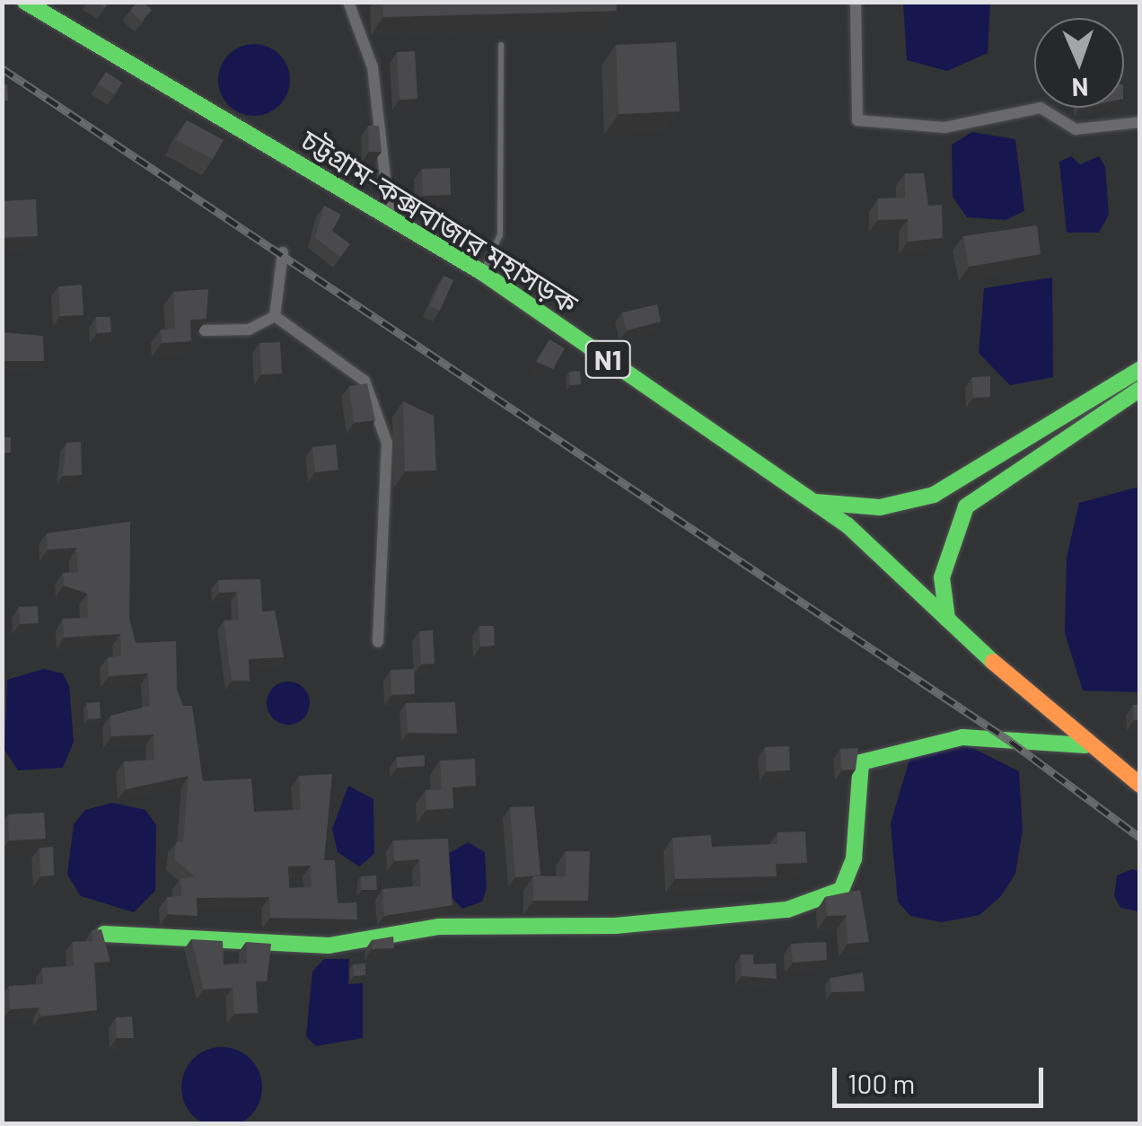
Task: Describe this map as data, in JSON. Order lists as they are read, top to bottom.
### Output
{
  "streets": {
    "main road": ["চট্টগ্রাম-কক্সবাজার মহাসড়ক", "N1"]
  },
  "scale_bar": "100 m",
  "north": "bottom"
}
